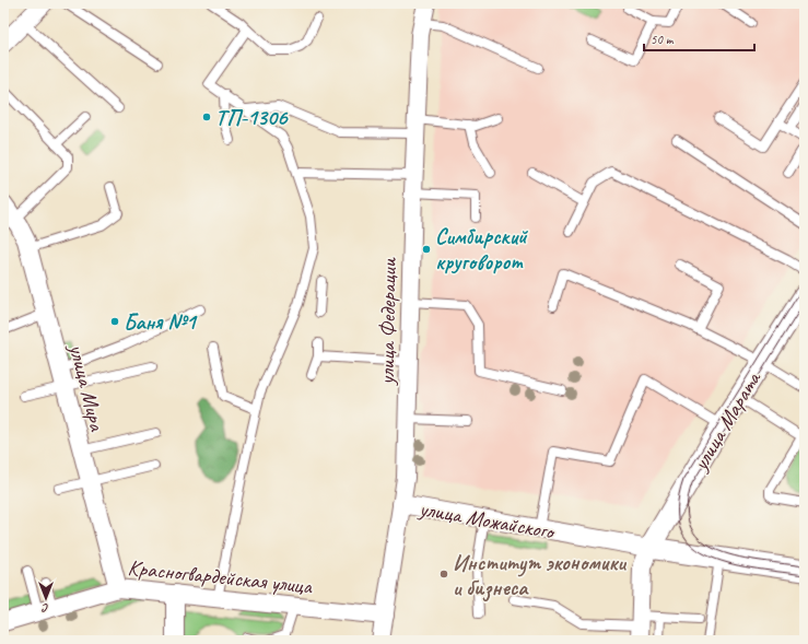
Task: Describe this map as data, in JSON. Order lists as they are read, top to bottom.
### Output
{
  "streets": {
    "street": [
      "улица Федерации",
      "улица Мира",
      "улица Марата",
      "улица Можайского",
      "Красногвардейская улица"
    ]
  },
  "crossings": [
    ["улица Федерации", "улица Можайского"],
    ["улица Федерации", "Красногвардейская улица"],
    ["улица Мира", "Красногвардейская улица"],
    ["улица Марата", "улица Можайского"]
  ],
  "places": [
    "ТП-1306",
    "Симбирский круговорот",
    "Баня №1",
    "Институт экономики и бизнеса"
  ],
  "scale_bar": "50 m",
  "north": "bottom"
}
